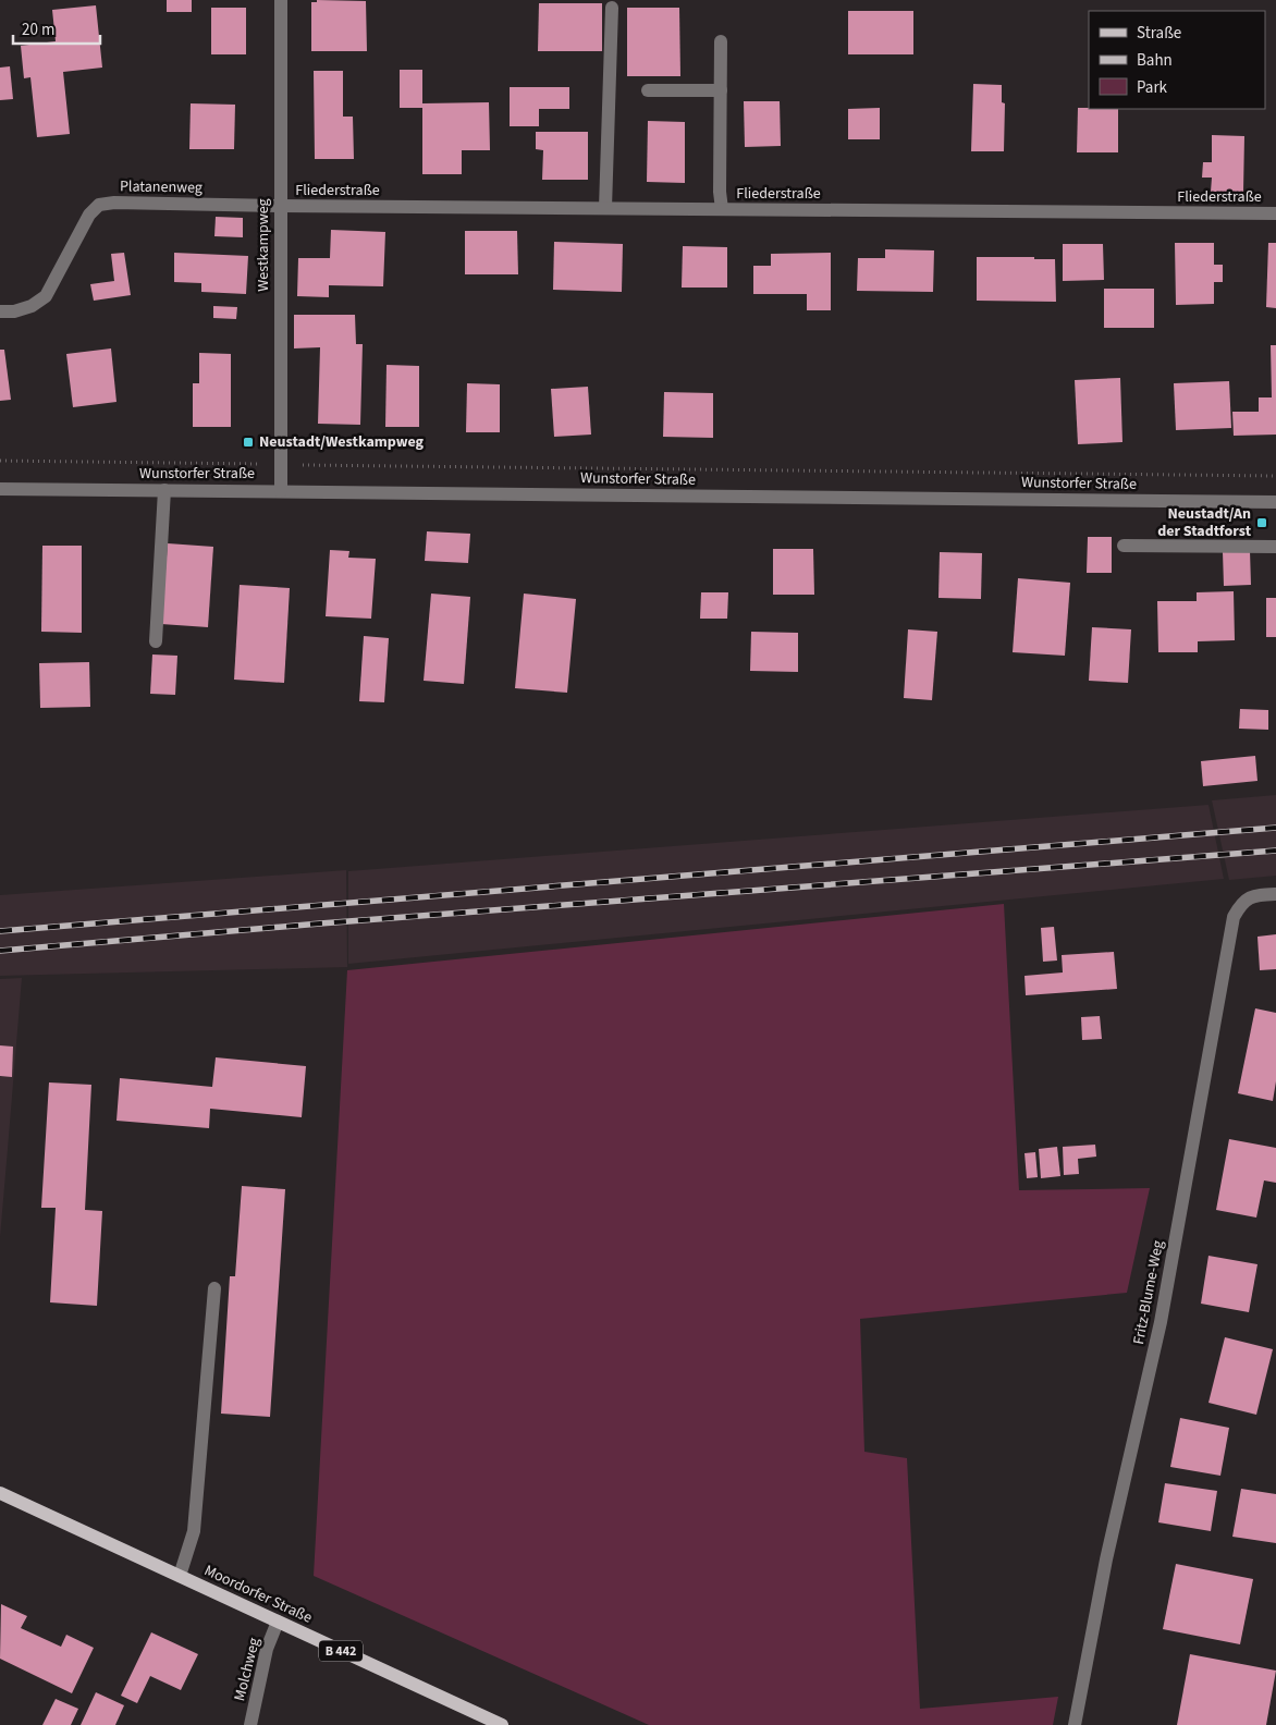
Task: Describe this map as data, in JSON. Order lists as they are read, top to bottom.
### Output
{
  "streets": {
    "main road": ["Moordorfer Straße", "B 442"],
    "street": [
      "Platanenweg",
      "Fliederstraße",
      "Westkampweg",
      "Wunstorfer Straße",
      "Fritz-Blume-Weg",
      "Molchweg"
    ]
  },
  "crossings": [
    ["Platanenweg", "Fliederstraße"],
    ["Platanenweg", "Westkampweg"],
    ["Fliederstraße", "Westkampweg"],
    ["Westkampweg", "Wunstorfer Straße"],
    ["Moordorfer Straße", "Molchweg"]
  ],
  "places": {
    "transit": ["Neustadt/Westkampweg", "Neustadt/An der Stadtforst"]
  },
  "legend": ["Straße", "Bahn", "Park"],
  "scale_bar": "20 m"
}
